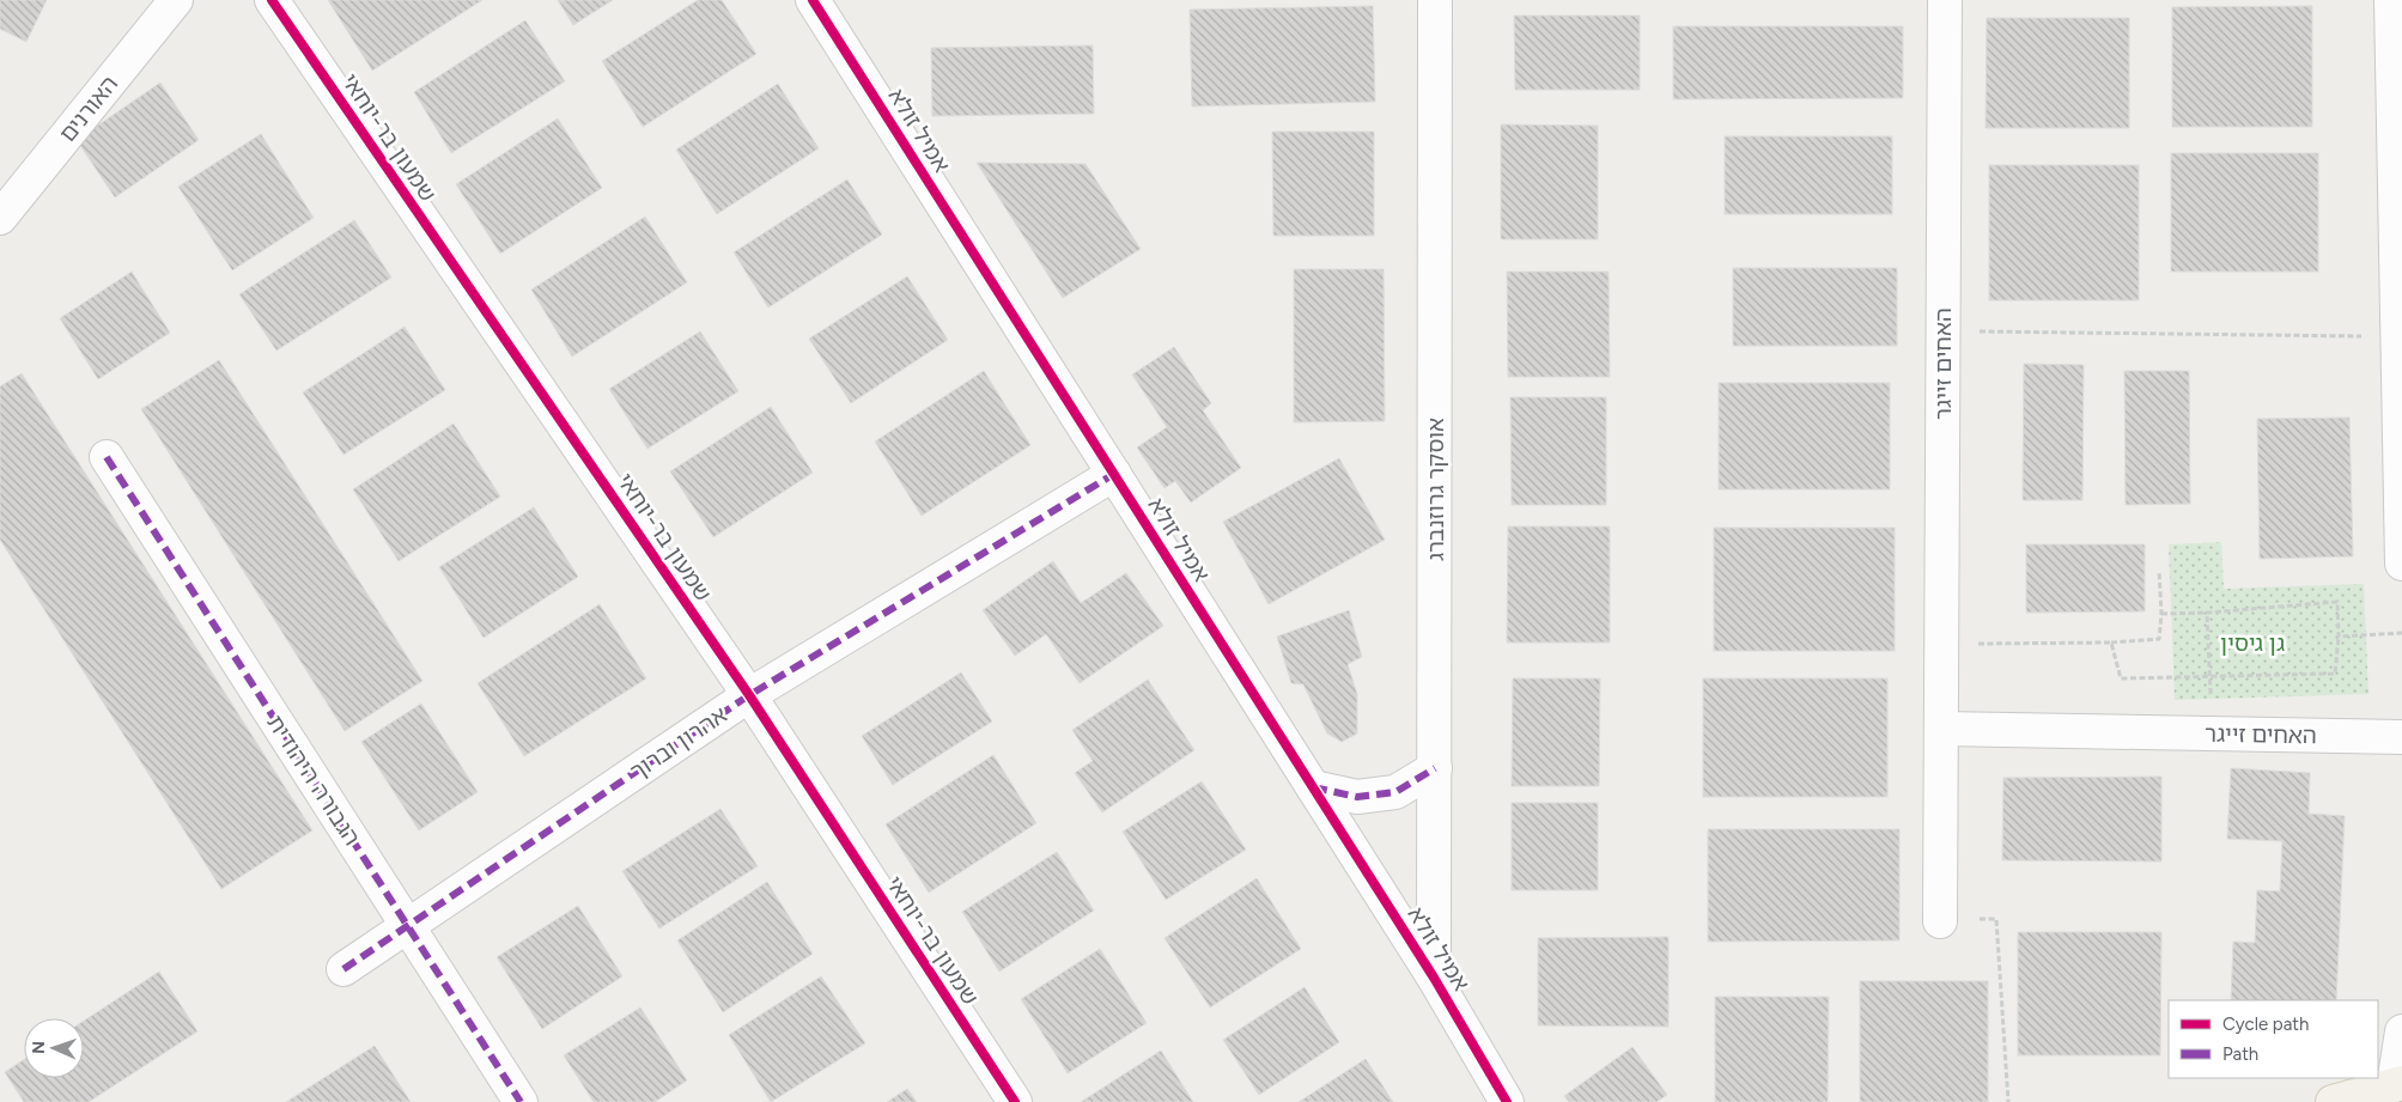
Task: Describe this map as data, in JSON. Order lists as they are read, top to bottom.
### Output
{
  "streets": {
    "street": [
      "האורנים",
      "אמיל זולא",
      "שמעון בר-יוחאי",
      "האחים זייגר",
      "אוסקר גרוזנברג",
      "אהרון וברוך",
      "הגבורה היהודית"
    ]
  },
  "crossings": [
    ["אמיל זולא", "אוסקר גרוזנברג"],
    ["אמיל זולא", "אהרון וברוך"],
    ["שמעון בר-יוחאי", "אהרון וברוך"],
    ["אהרון וברוך", "הגבורה היהודית"]
  ],
  "parks": ["גן גיסין"],
  "legend": ["Cycle path", "Path"],
  "north": "left"
}
